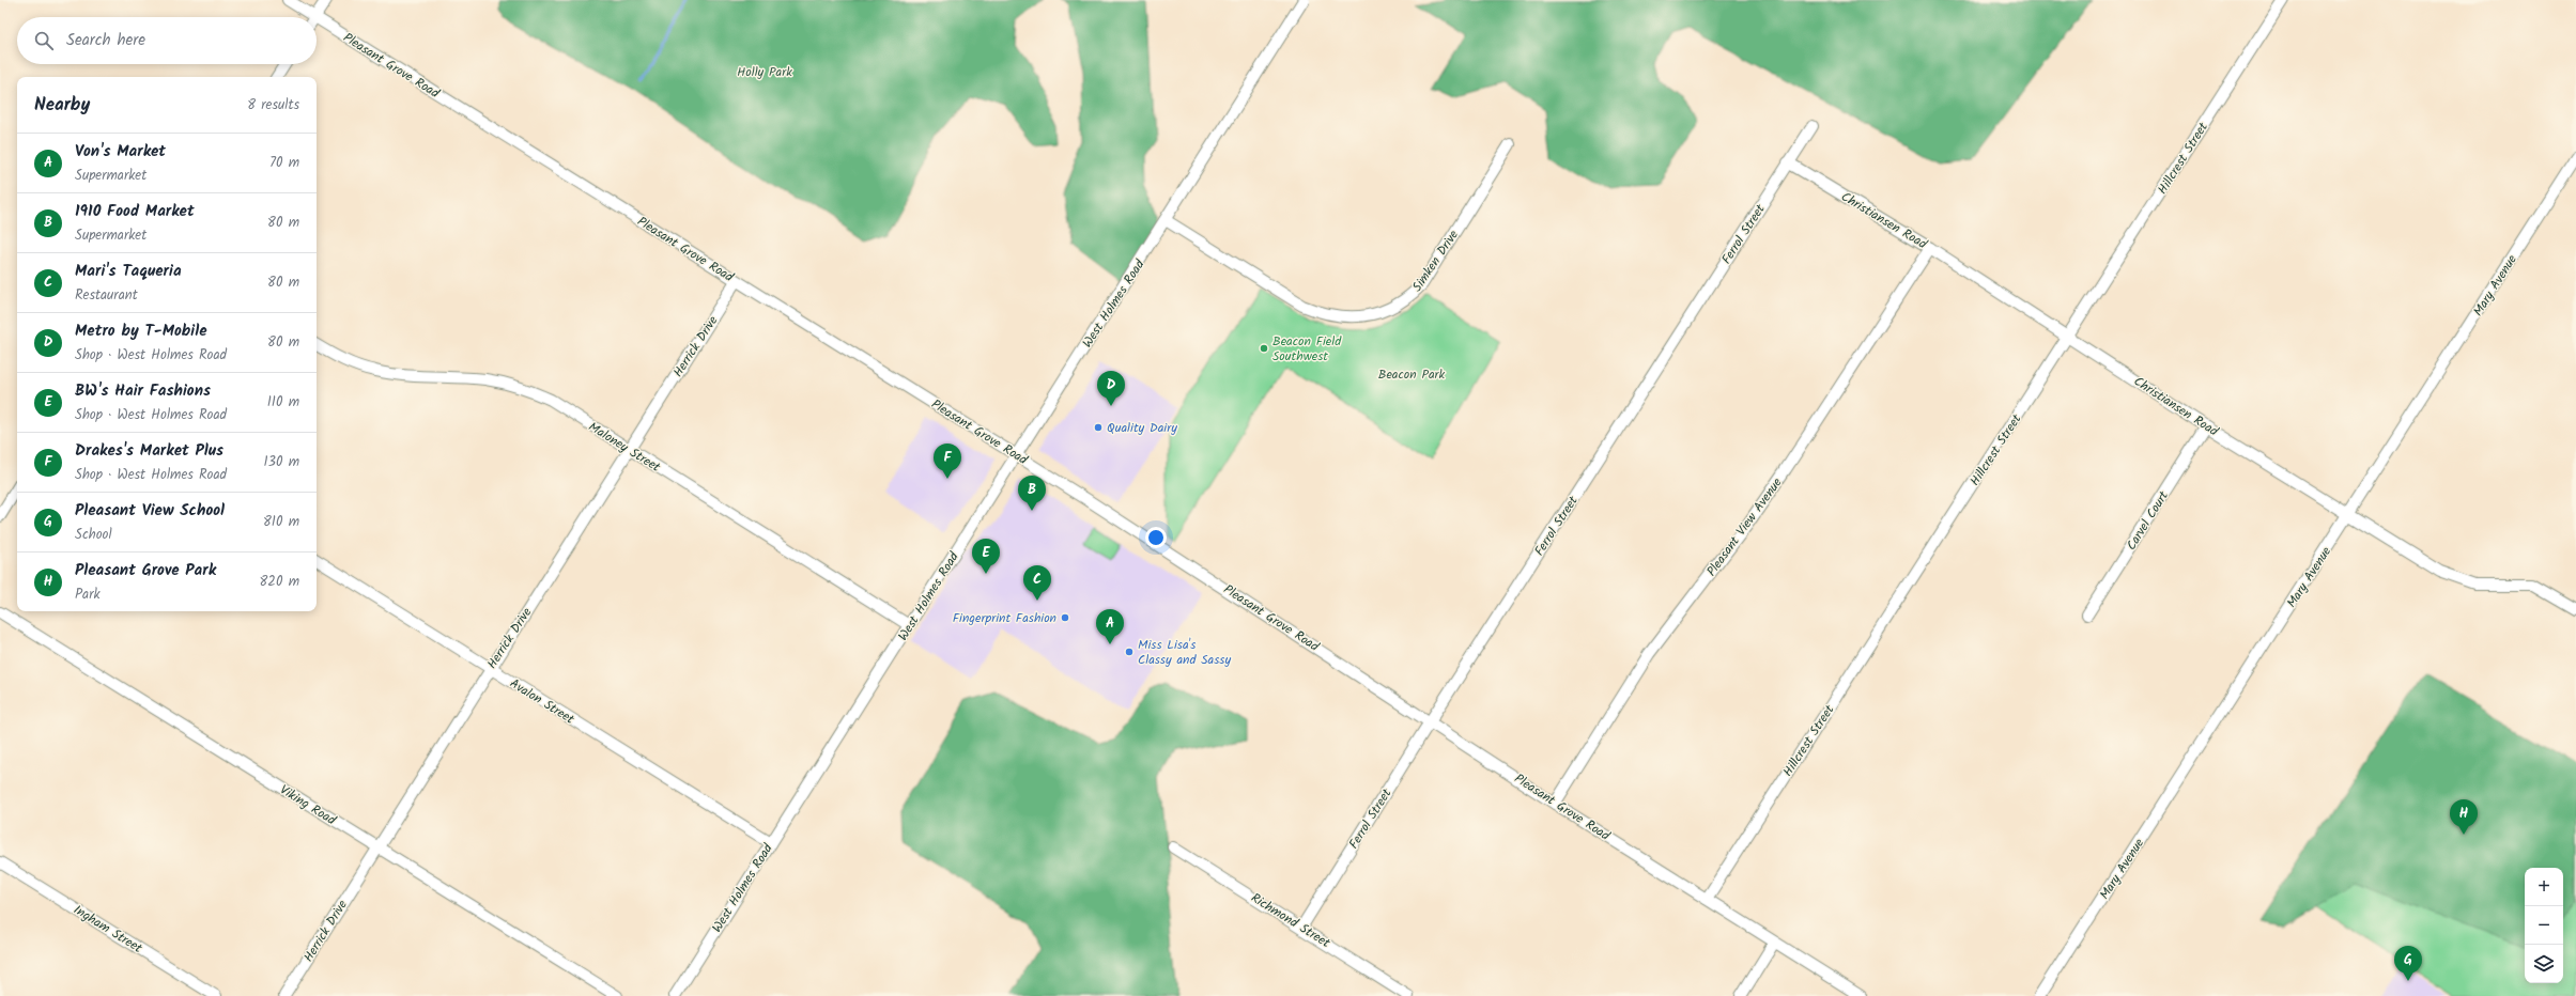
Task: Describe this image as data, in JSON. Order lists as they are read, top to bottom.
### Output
{
  "streets": {
    "street": [
      "Pleasant Grove Road",
      "Hillcrest Street",
      "Christiansen Road",
      "Ferrol Street",
      "Simken Drive",
      "Mary Avenue",
      "West Holmes Road",
      "Herrick Drive",
      "Maloney Street",
      "Carvel Court",
      "Pleasant View Avenue",
      "Avalon Street",
      "Viking Road",
      "Richmond Street",
      "Ingham Street"
    ]
  },
  "crossings": [
    ["Pleasant Grove Road", "Hillcrest Street"],
    ["Pleasant Grove Road", "Ferrol Street"],
    ["Pleasant Grove Road", "West Holmes Road"],
    ["Pleasant Grove Road", "Herrick Drive"],
    ["Pleasant Grove Road", "Pleasant View Avenue"],
    ["Hillcrest Street", "Christiansen Road"],
    ["Christiansen Road", "Ferrol Street"],
    ["Christiansen Road", "Mary Avenue"],
    ["Christiansen Road", "Carvel Court"],
    ["Christiansen Road", "Pleasant View Avenue"],
    ["Ferrol Street", "Richmond Street"],
    ["Simken Drive", "West Holmes Road"],
    ["West Holmes Road", "Maloney Street"],
    ["West Holmes Road", "Avalon Street"],
    ["Herrick Drive", "Maloney Street"],
    ["Herrick Drive", "Avalon Street"],
    ["Herrick Drive", "Viking Road"]
  ],
  "parks": ["Holly Park", "Beacon Park"],
  "places": [
    "Beacon Field Southwest",
    "Quality Dairy",
    "Fingerprint Fashion",
    "Miss Lisa's Classy and Sassy"
  ],
  "page": {
    "search": "Search here",
    "heading": ["Nearby", "8 results"],
    "list": [
      {
        "mark": "A",
        "name": "Von's Market",
        "note": "Supermarket",
        "value": "70 m"
      },
      {
        "mark": "B",
        "name": "1910 Food Market",
        "note": "Supermarket",
        "value": "80 m"
      },
      {
        "mark": "C",
        "name": "Mari's Taqueria",
        "note": "Restaurant",
        "value": "80 m"
      },
      {
        "mark": "D",
        "name": "Metro by T-Mobile",
        "note": "Shop · West Holmes Road",
        "value": "80 m"
      },
      {
        "mark": "E",
        "name": "BW's Hair Fashions",
        "note": "Shop · West Holmes Road",
        "value": "110 m"
      },
      {
        "mark": "F",
        "name": "Drakes's Market Plus",
        "note": "Shop · West Holmes Road",
        "value": "130 m"
      },
      {
        "mark": "G",
        "name": "Pleasant View School",
        "note": "School",
        "value": "810 m"
      },
      {
        "mark": "H",
        "name": "Pleasant Grove Park",
        "note": "Park",
        "value": "820 m"
      }
    ],
    "pins": [
      "D",
      "F",
      "B",
      "E",
      "C",
      "A",
      "H",
      "G"
    ],
    "map_buttons": ["+", "−"]
  }
}
